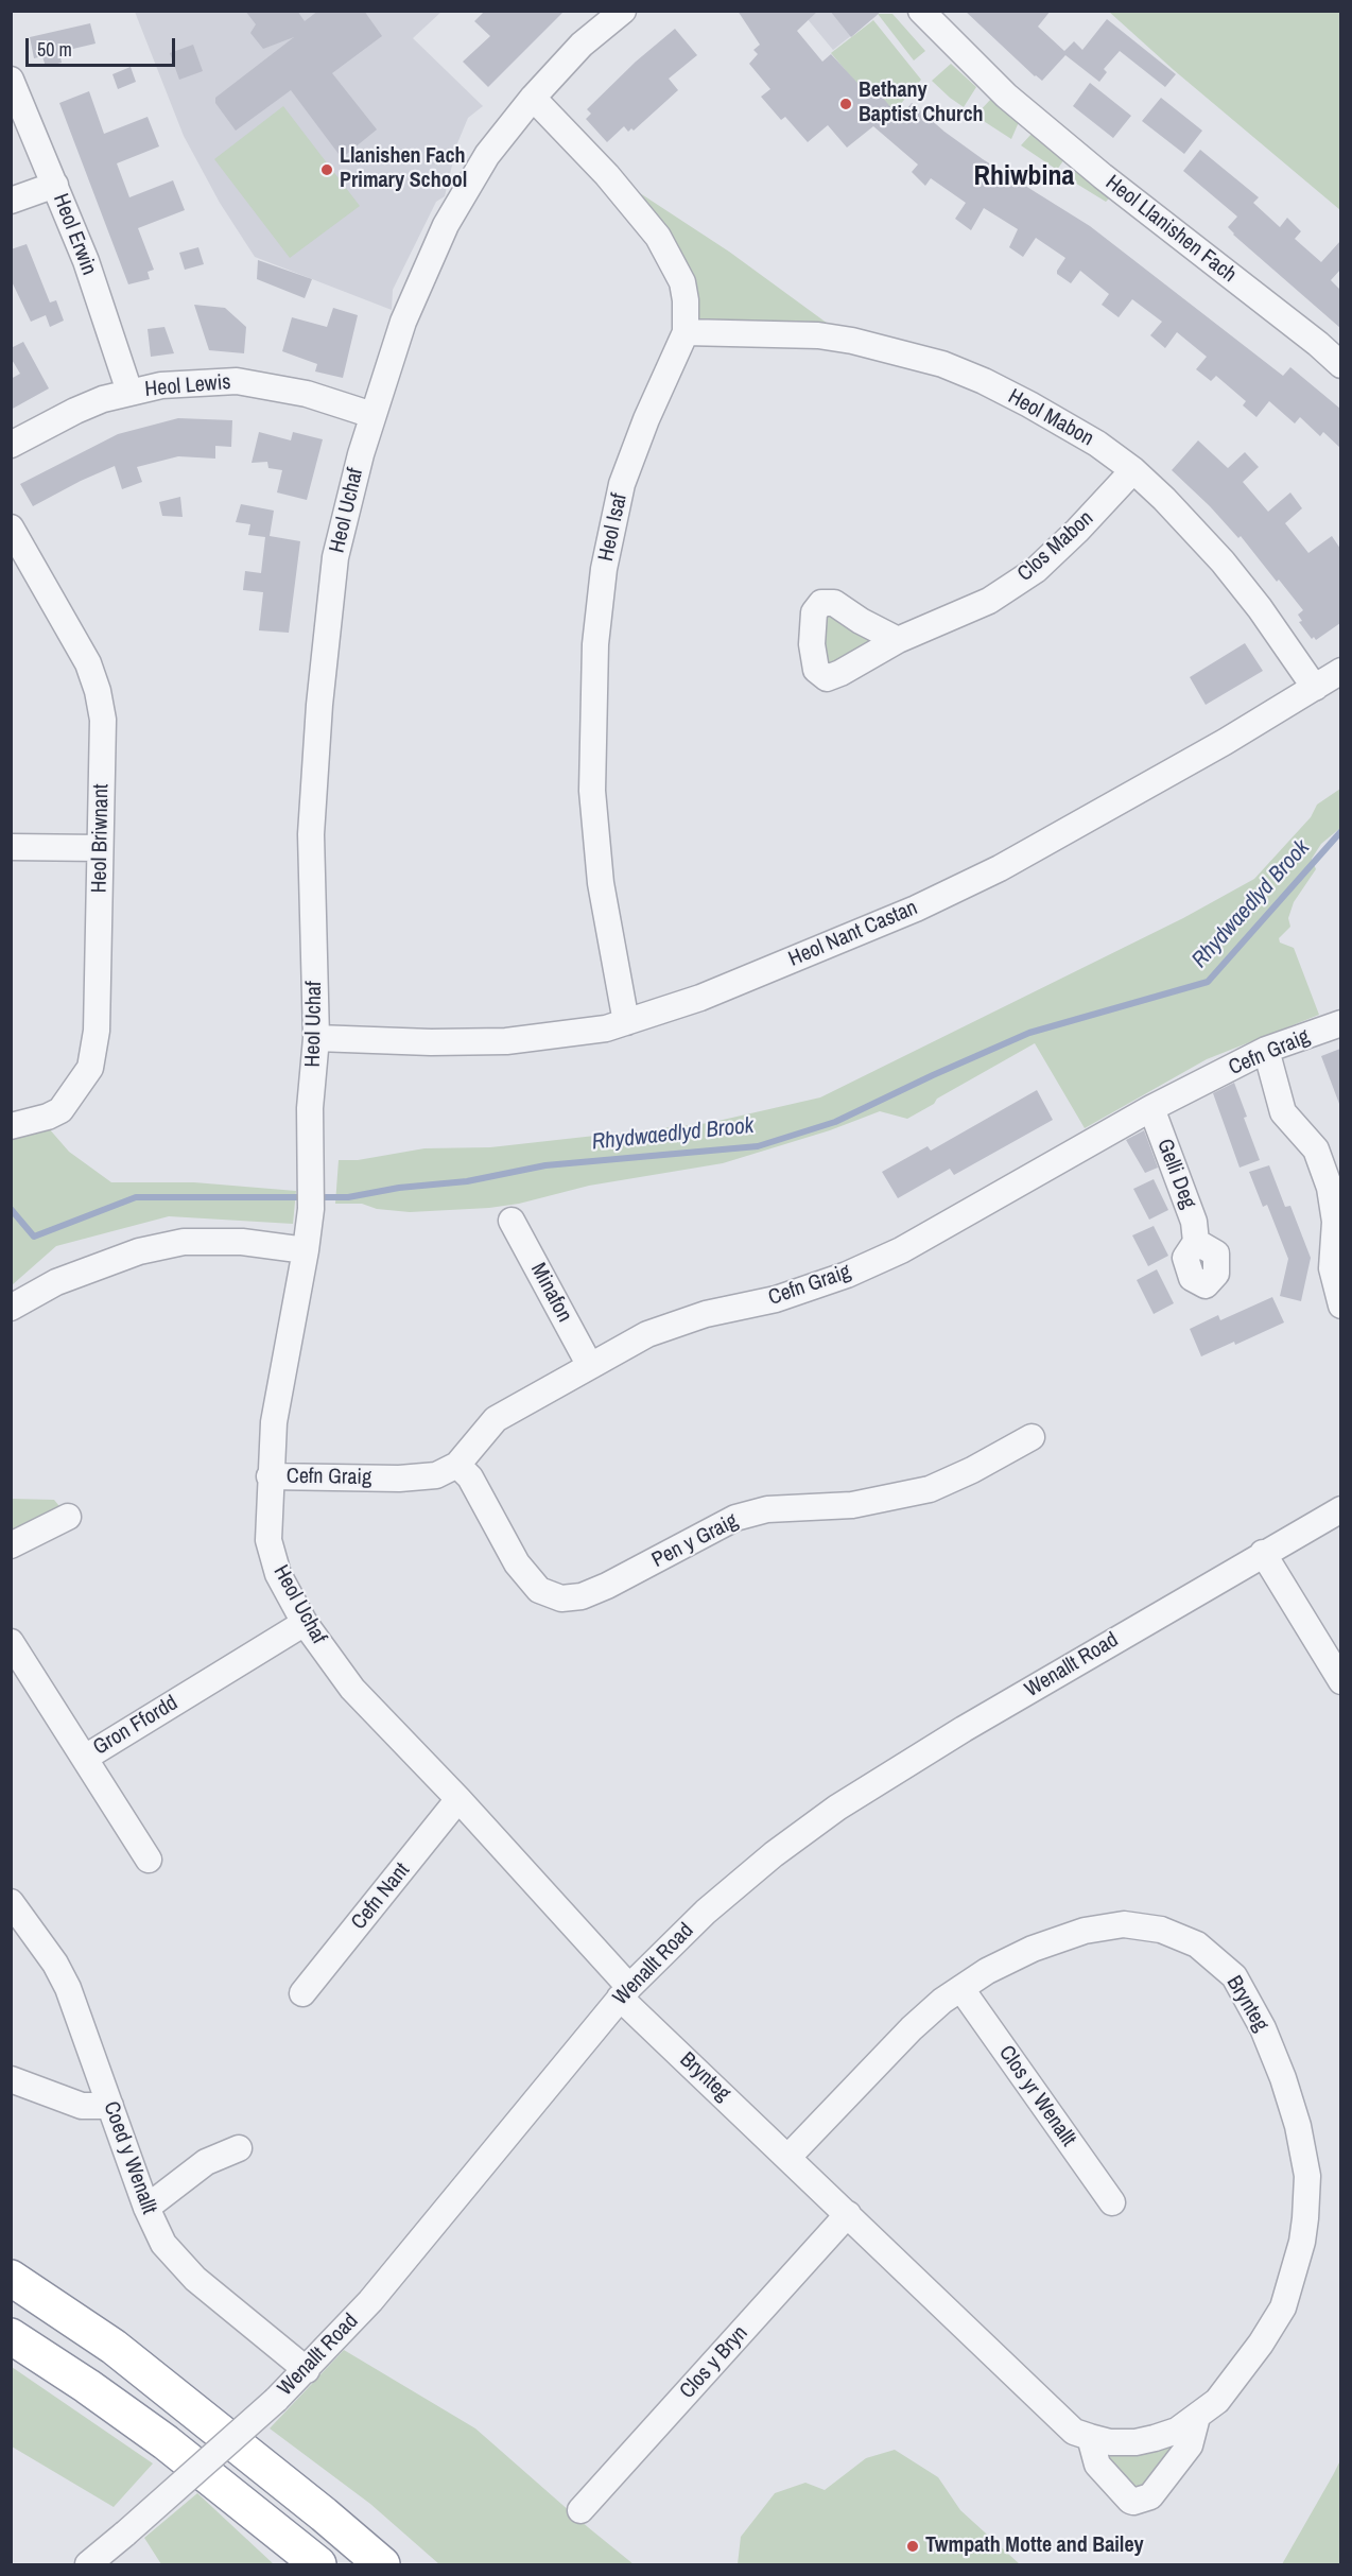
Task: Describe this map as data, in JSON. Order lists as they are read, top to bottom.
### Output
{
  "streets": {
    "street": [
      "Heol Llanishen Fach",
      "Heol Erwin",
      "Heol Lewis",
      "Heol Mabon",
      "Heol Uchaf",
      "Heol Isaf",
      "Clos Mabon",
      "Heol Briwnant",
      "Heol Nant Castan",
      "Cefn Graig",
      "Gelli Deg",
      "Minafon",
      "Pen y Graig",
      "Wenallt Road",
      "Gron Ffordd",
      "Cefn Nant",
      "Brynteg",
      "Clos yr Wenallt",
      "Coed y Wenallt",
      "Clos y Bryn"
    ]
  },
  "crossings": [
    ["Heol Erwin", "Heol Lewis"],
    ["Heol Lewis", "Heol Uchaf"],
    ["Heol Mabon", "Heol Isaf"],
    ["Heol Mabon", "Clos Mabon"],
    ["Heol Mabon", "Heol Nant Castan"],
    ["Heol Uchaf", "Heol Isaf"],
    ["Heol Uchaf", "Heol Nant Castan"],
    ["Heol Uchaf", "Cefn Graig"],
    ["Heol Uchaf", "Wenallt Road"],
    ["Heol Uchaf", "Gron Ffordd"],
    ["Heol Uchaf", "Cefn Nant"],
    ["Heol Uchaf", "Brynteg"],
    ["Heol Isaf", "Heol Nant Castan"],
    ["Cefn Graig", "Gelli Deg"],
    ["Cefn Graig", "Minafon"],
    ["Cefn Graig", "Pen y Graig"],
    ["Wenallt Road", "Brynteg"],
    ["Wenallt Road", "Coed y Wenallt"],
    ["Brynteg", "Clos yr Wenallt"],
    ["Brynteg", "Clos y Bryn"]
  ],
  "districts": ["Rhiwbina"],
  "water": ["Rhydwaedlyd Brook"],
  "places": ["Bethany Baptist Church", "Llanishen Fach Primary School", "Twmpath Motte and Bailey"],
  "scale_bar": "50 m"
}
